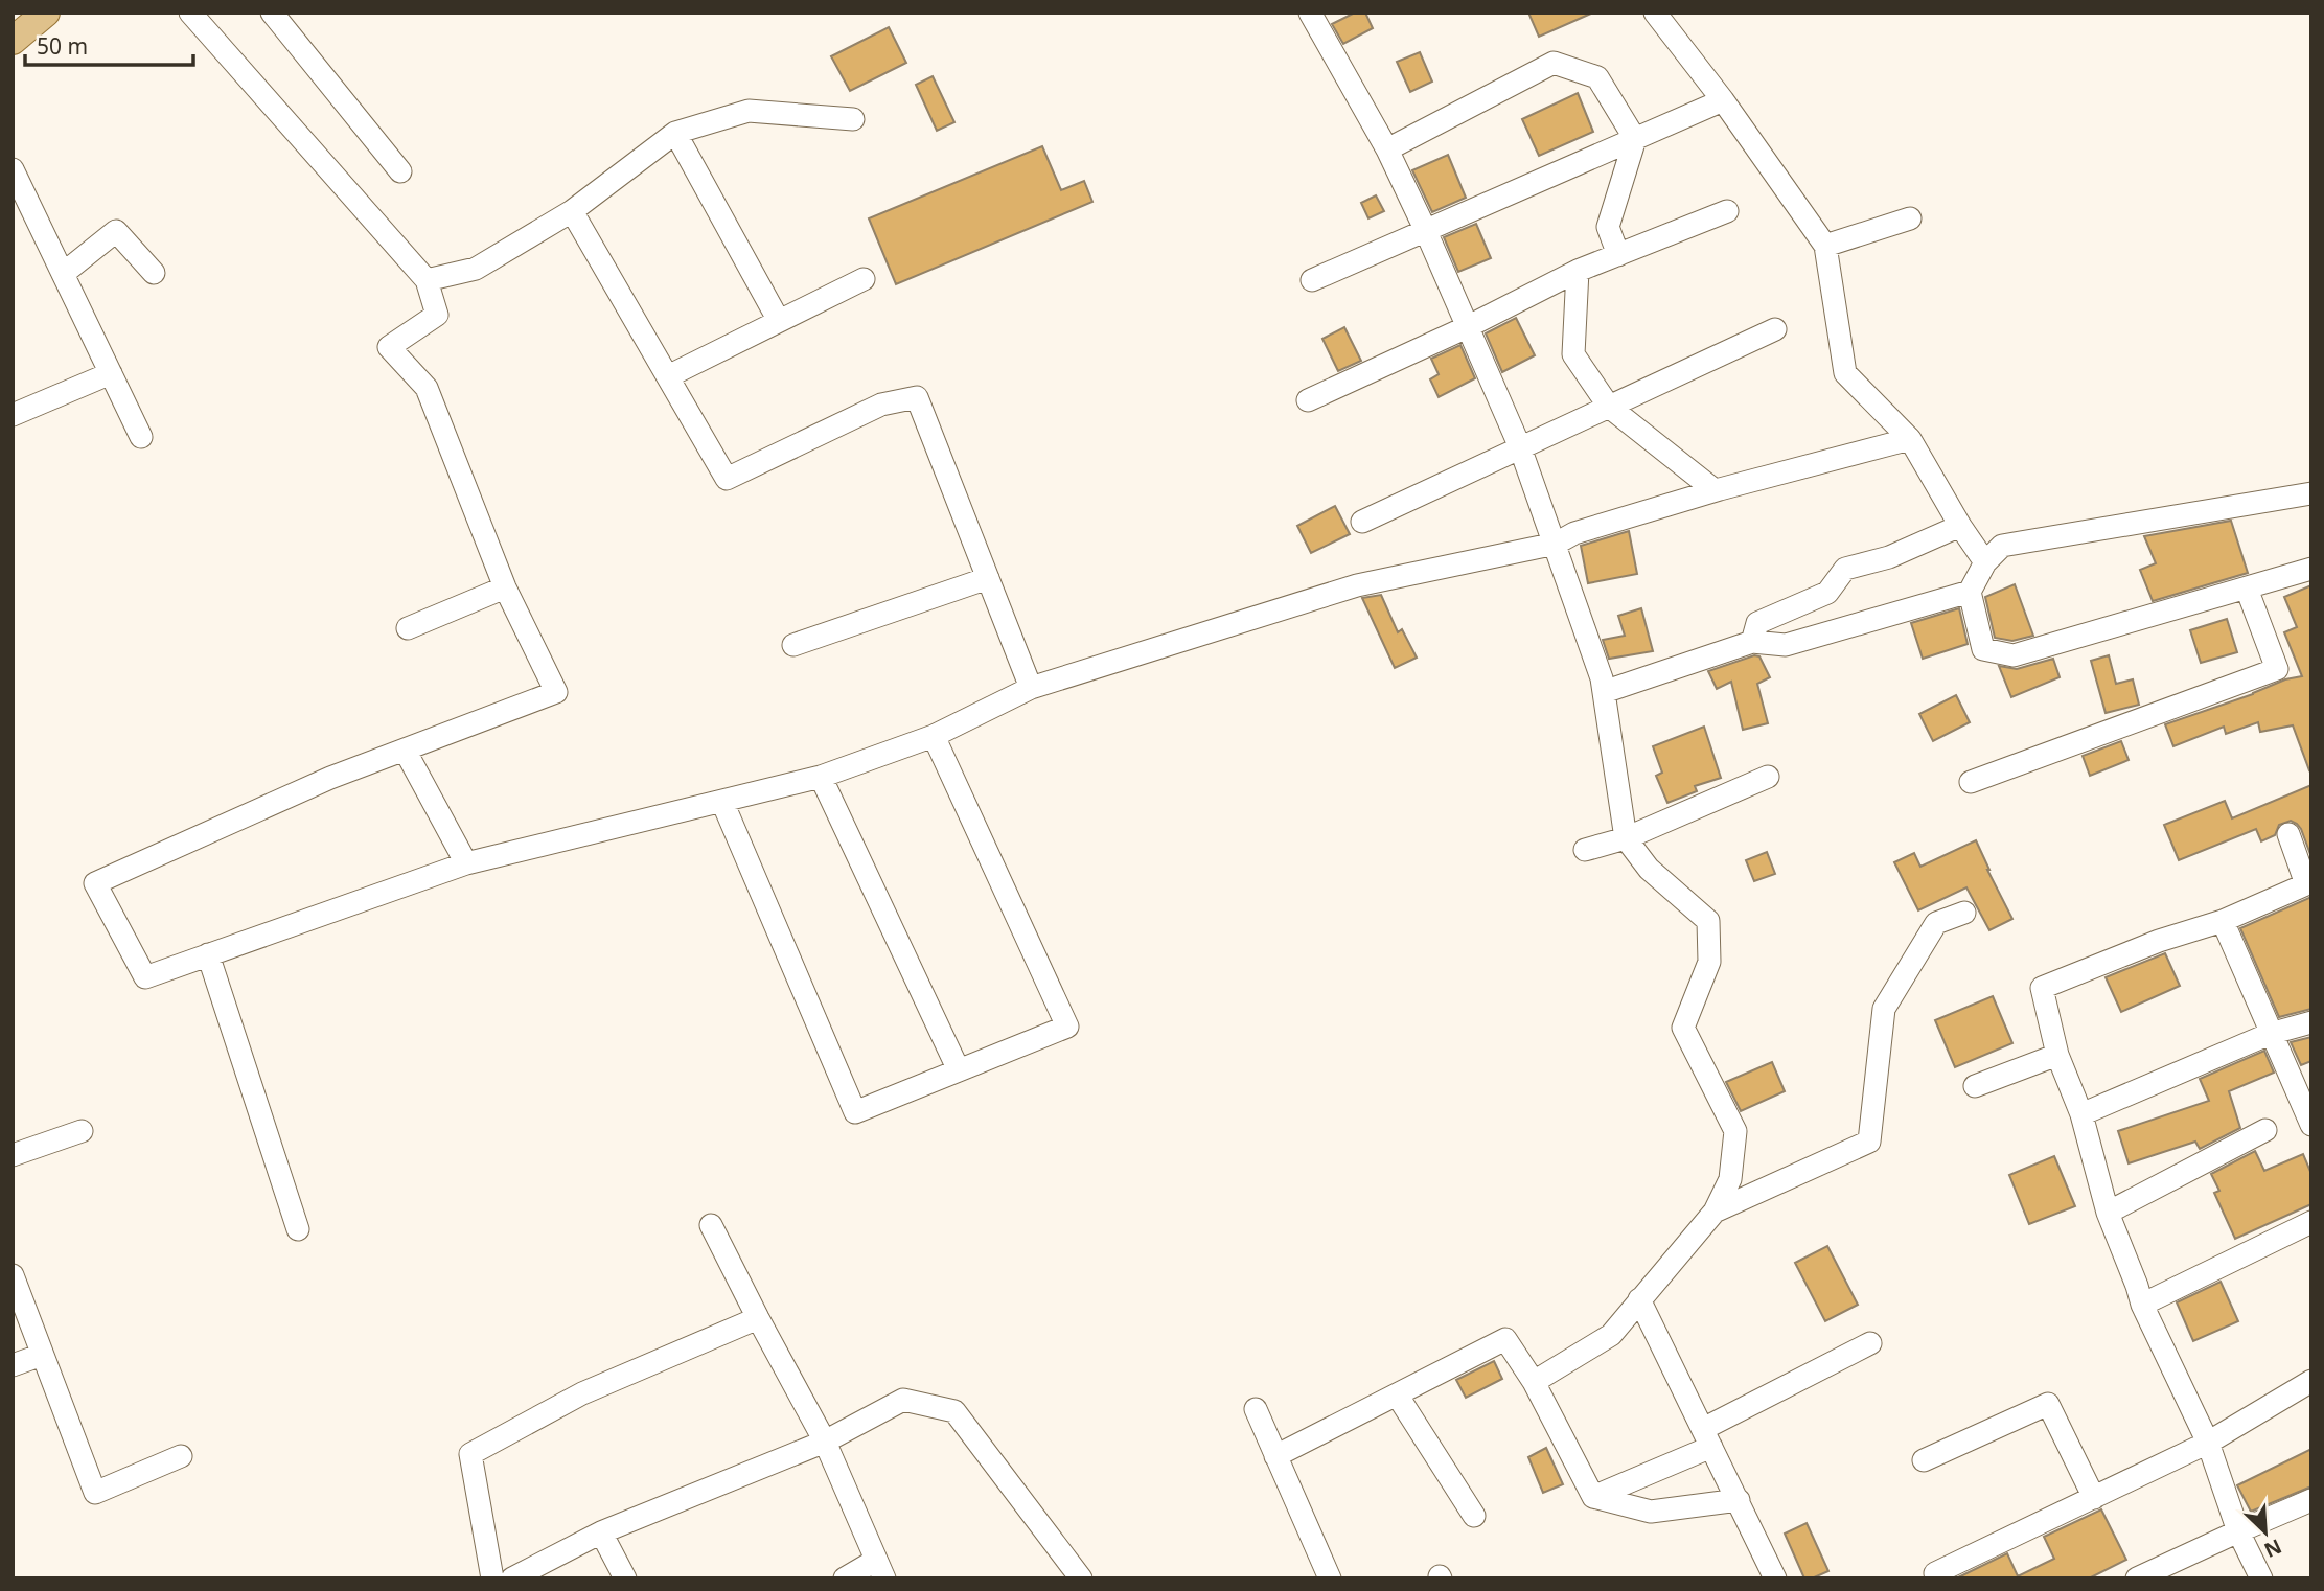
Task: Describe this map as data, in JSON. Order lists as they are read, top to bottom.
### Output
{
  "scale_bar": "50 m",
  "north": "bottom right"
}
